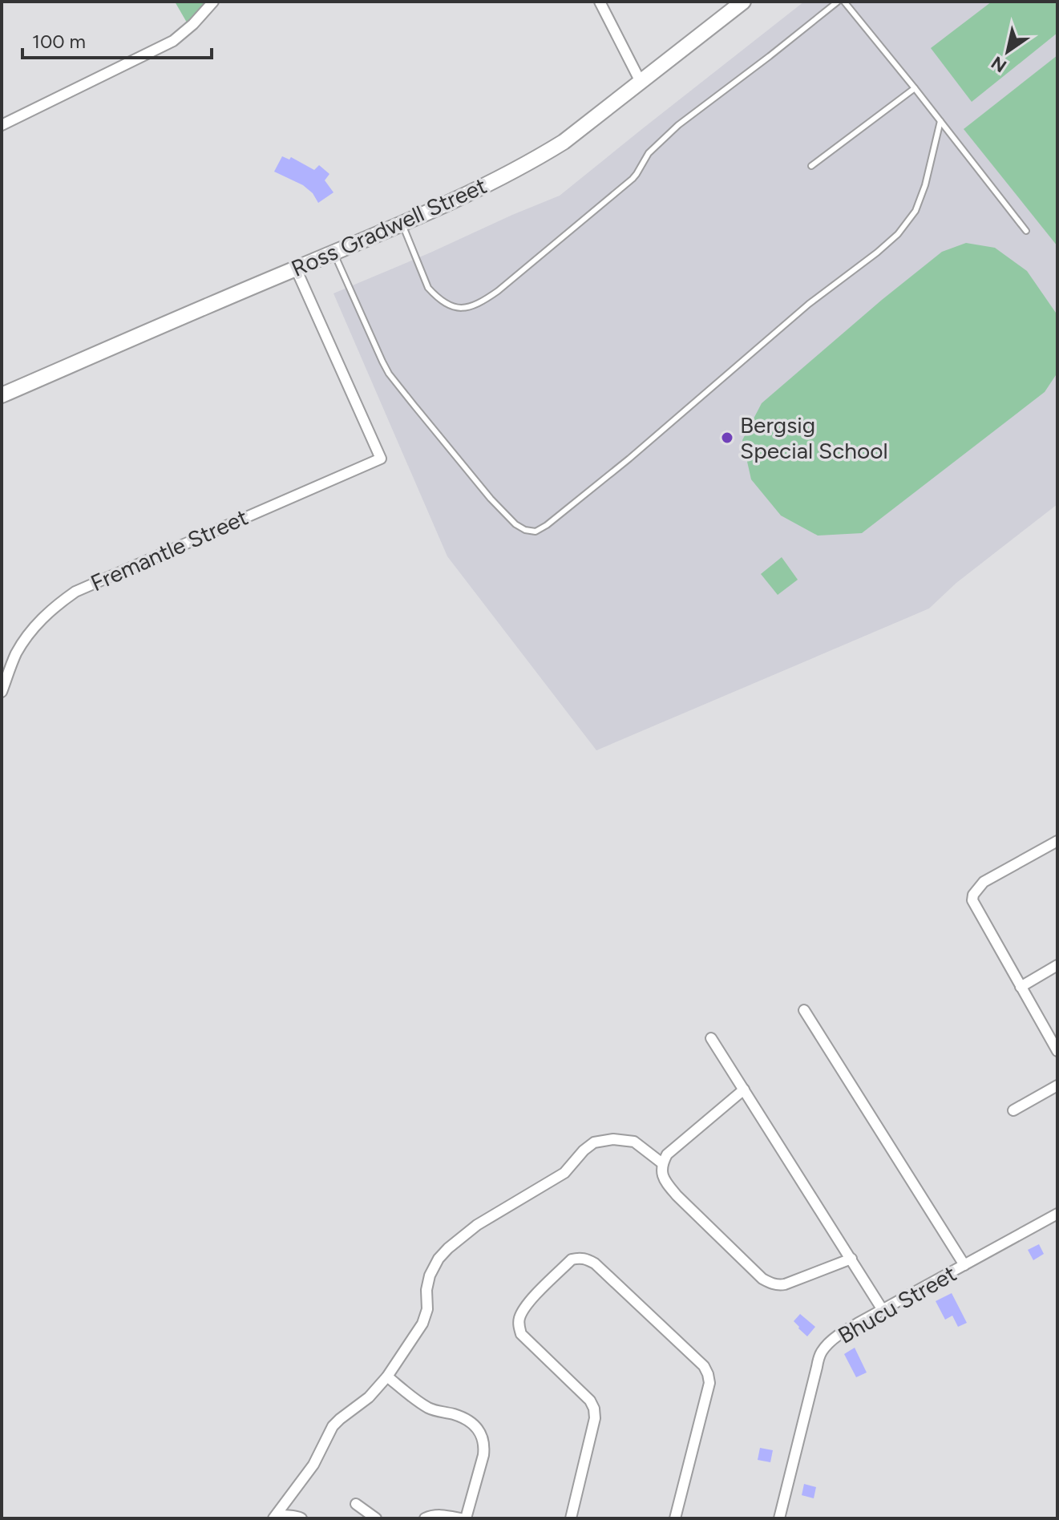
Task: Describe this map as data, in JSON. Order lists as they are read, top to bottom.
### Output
{
  "streets": {
    "street": ["Ross Gradwell Street", "Fremantle Street", "Bhucu Street"]
  },
  "crossings": [
    ["Ross Gradwell Street", "Fremantle Street"]
  ],
  "places": ["Bergsig Special School"],
  "scale_bar": "100 m",
  "north": "bottom left"
}
